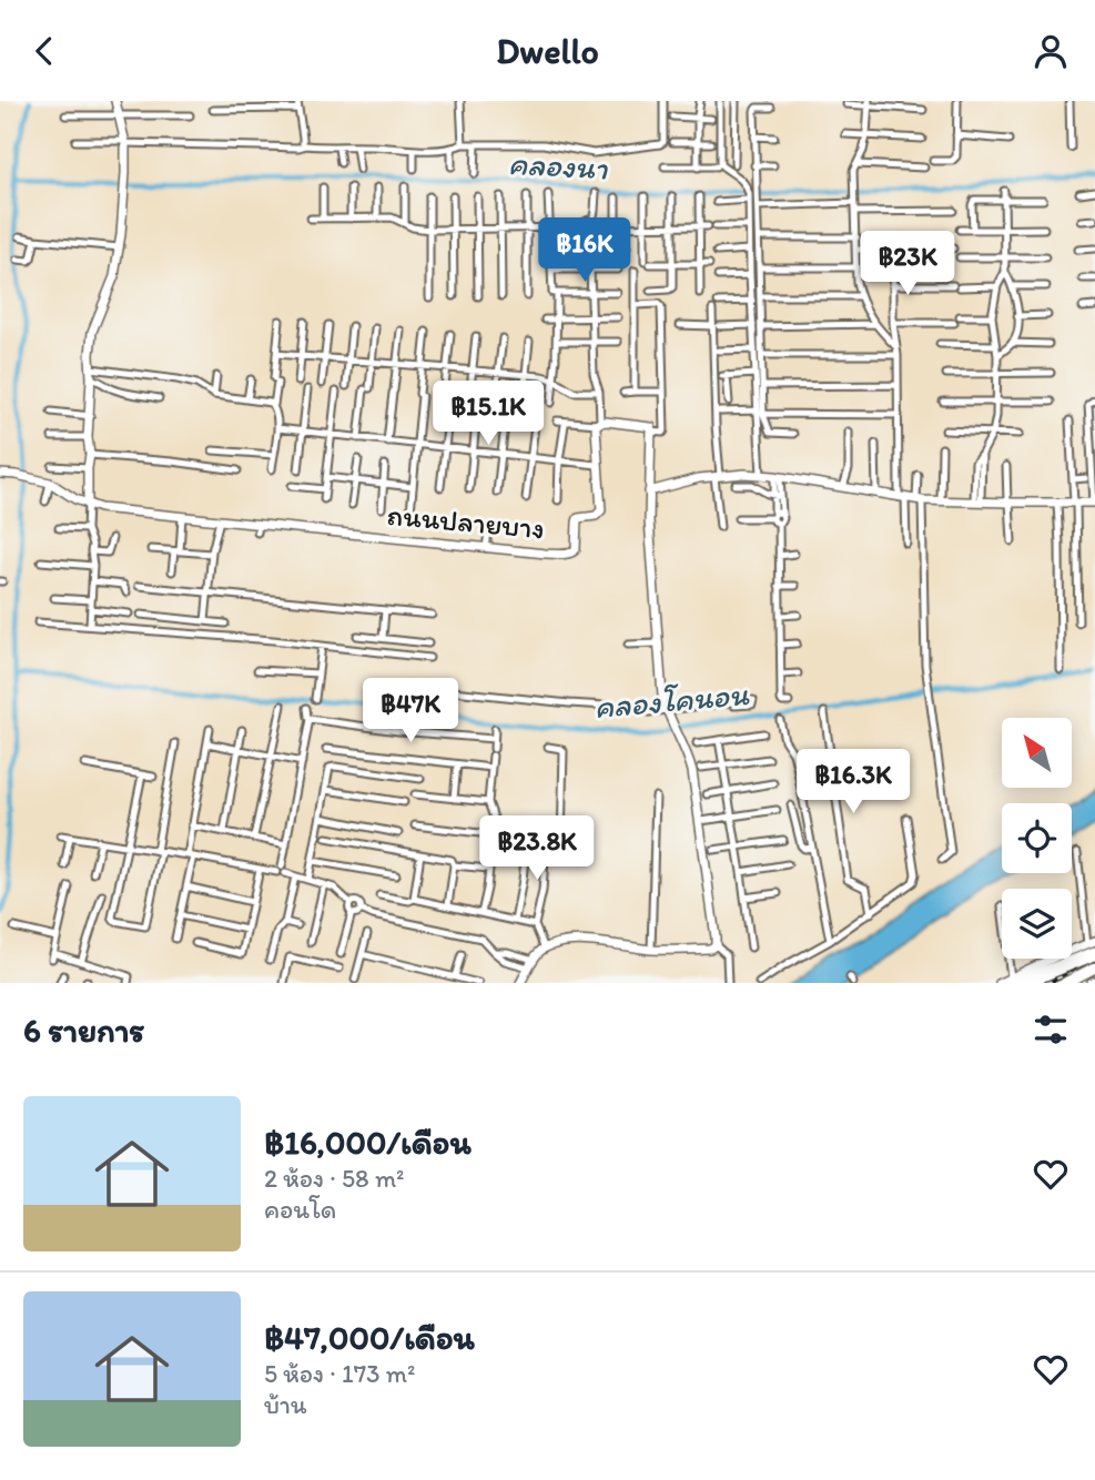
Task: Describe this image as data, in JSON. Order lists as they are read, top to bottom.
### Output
{
  "streets": {
    "street": ["ถนนปลายบาง"]
  },
  "water": ["คลองนา", "คลองโคนอน"],
  "north": "top left",
  "page": {
    "header": "Dwello",
    "price": [
      "฿16K",
      "฿23K",
      "฿15.1K",
      "฿47K",
      "฿16.3K",
      "฿23.8K"
    ],
    "heading": "6 รายการ",
    "list": [
      {
        "name": "฿16,000/เดือน",
        "note": "2 ห้อง · 58 m² · คอนโด"
      },
      {
        "name": "฿47,000/เดือน",
        "note": "5 ห้อง · 173 m² · บ้าน"
      }
    ]
  }
}
